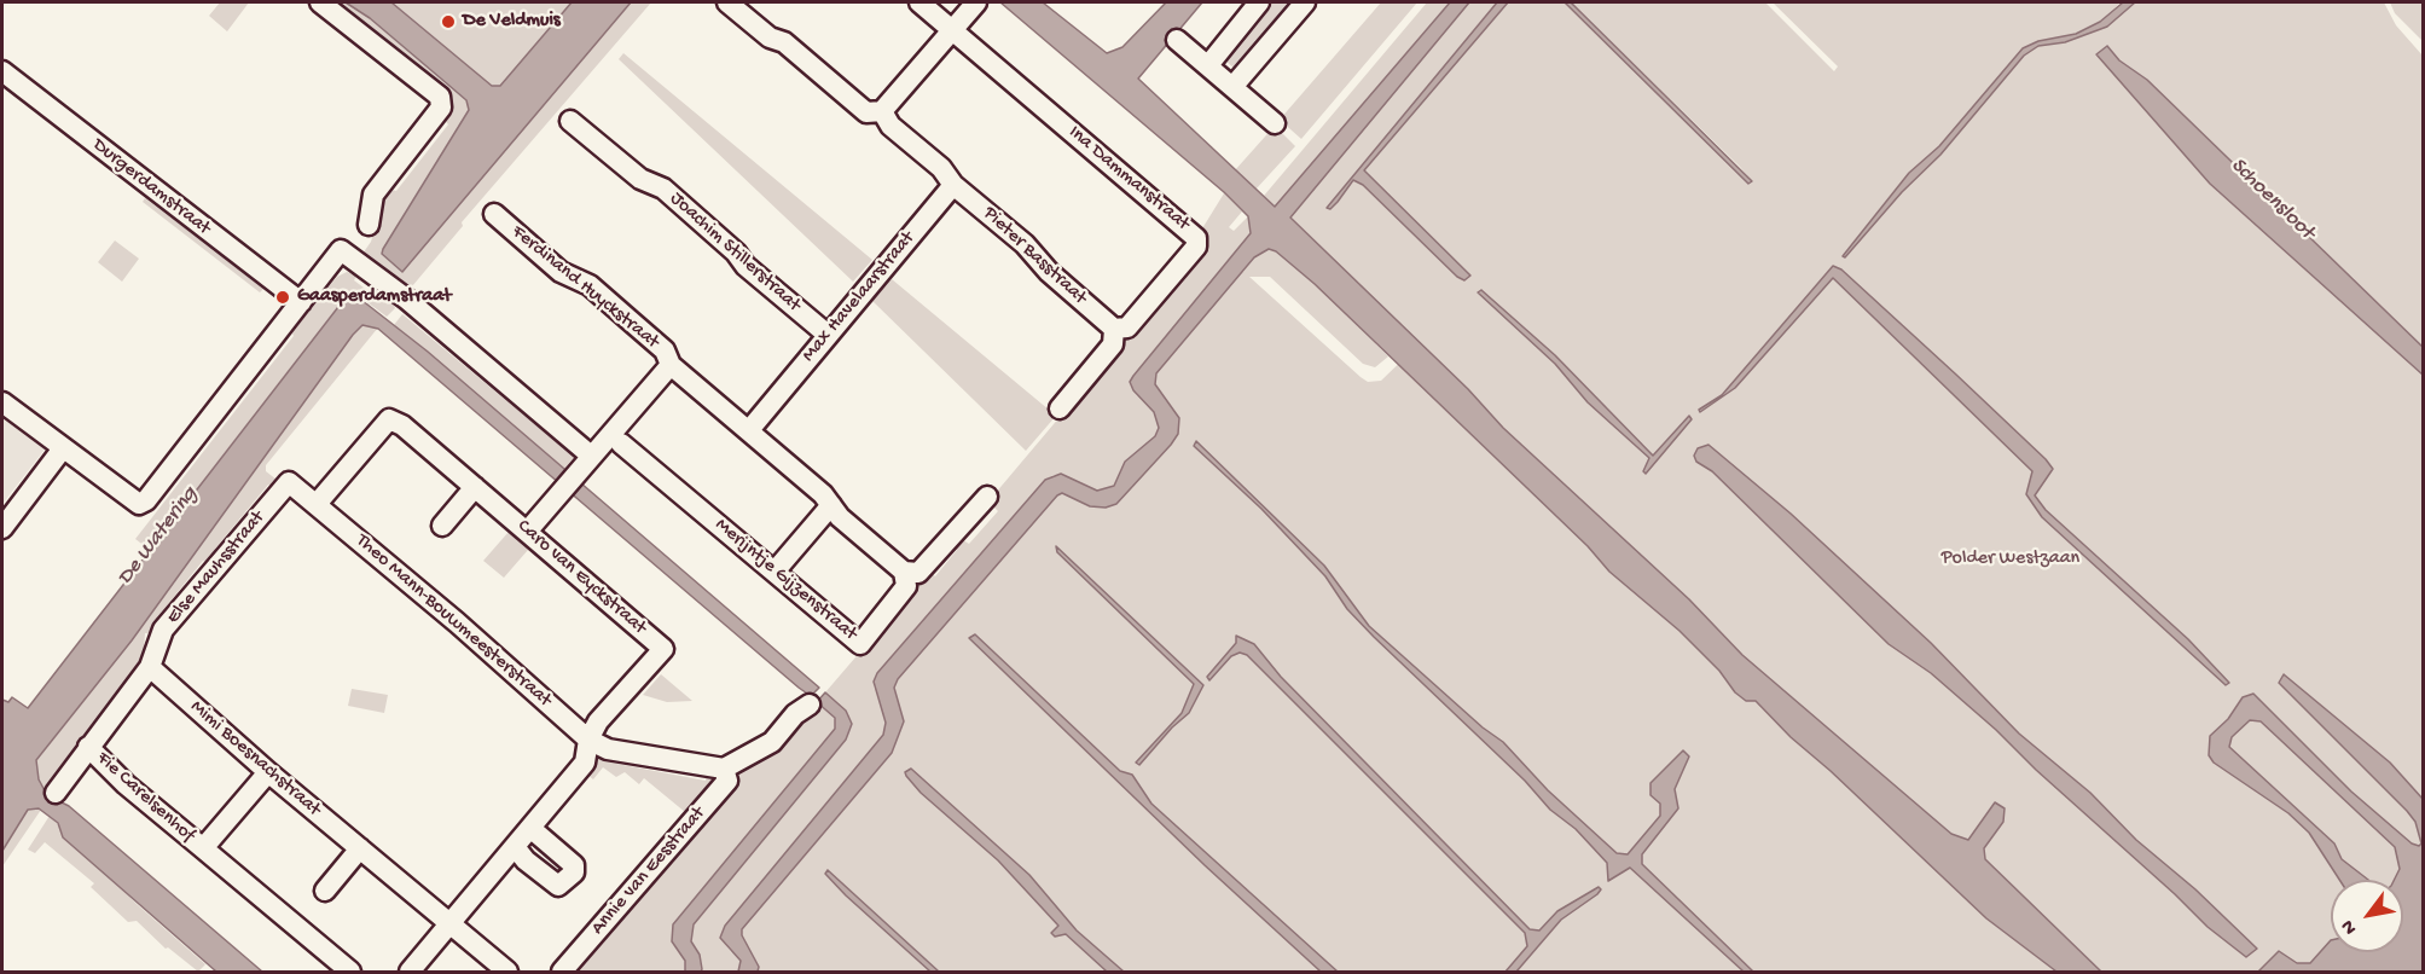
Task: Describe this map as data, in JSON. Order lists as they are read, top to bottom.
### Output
{
  "streets": {
    "street": [
      "Ina Dammanstraat",
      "Durgerdamstraat",
      "Joachim Stillerstraat",
      "Pieter Basstraat",
      "Ferdinand Huyckstraat",
      "Max Havelaarstraat",
      "Else Mauhsstraat",
      "Caro van Eyckstraat",
      "Merijntje Gijzenstraat",
      "Theo Mann-Bouwmeesterstraat",
      "Mimi Boesnachstraat",
      "Fie Carelsenhof",
      "Annie van Eesstraat"
    ]
  },
  "crossings": [
    ["Ina Dammanstraat", "Pieter Basstraat"],
    ["Joachim Stillerstraat", "Max Havelaarstraat"],
    ["Pieter Basstraat", "Max Havelaarstraat"],
    ["Else Mauhsstraat", "Caro van Eyckstraat"],
    ["Else Mauhsstraat", "Theo Mann-Bouwmeesterstraat"],
    ["Else Mauhsstraat", "Mimi Boesnachstraat"],
    ["Else Mauhsstraat", "Fie Carelsenhof"],
    ["Caro van Eyckstraat", "Theo Mann-Bouwmeesterstraat"]
  ],
  "water": ["Schoensloot", "De Watering"],
  "parks": ["Polder Westzaan"],
  "places": ["De Veldmuis", "Gaasperdamstraat"],
  "north": "bottom left"
}
